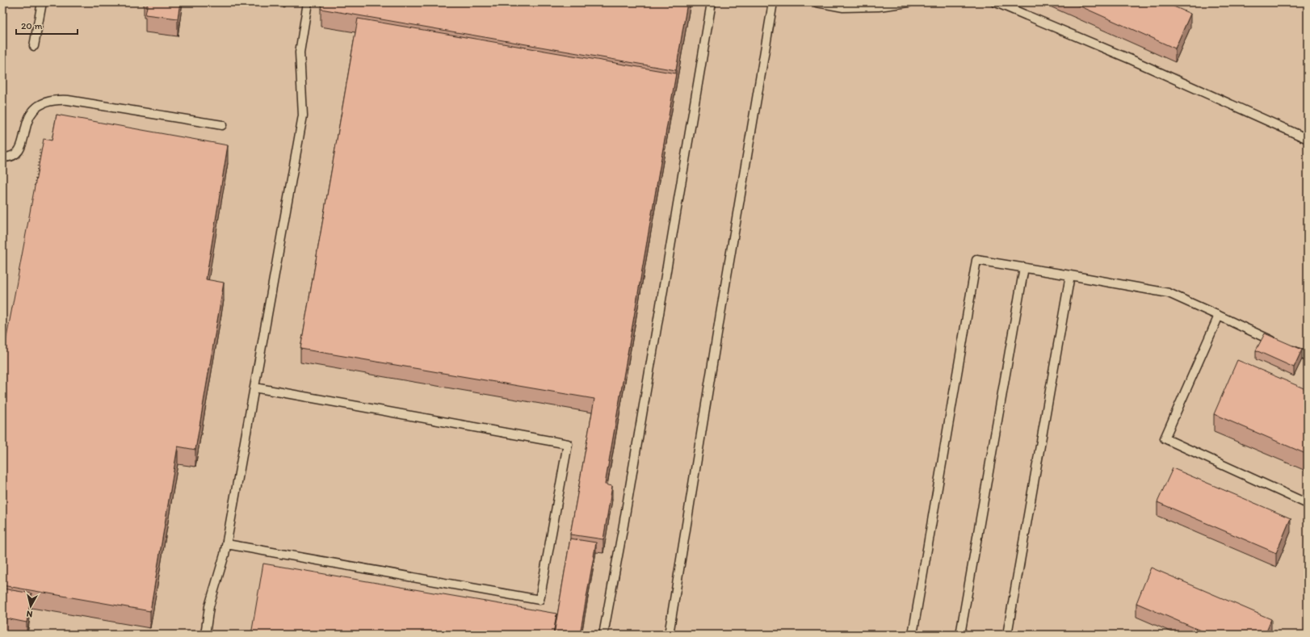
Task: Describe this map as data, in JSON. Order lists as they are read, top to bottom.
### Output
{
  "scale_bar": "20 m",
  "north": "bottom"
}
